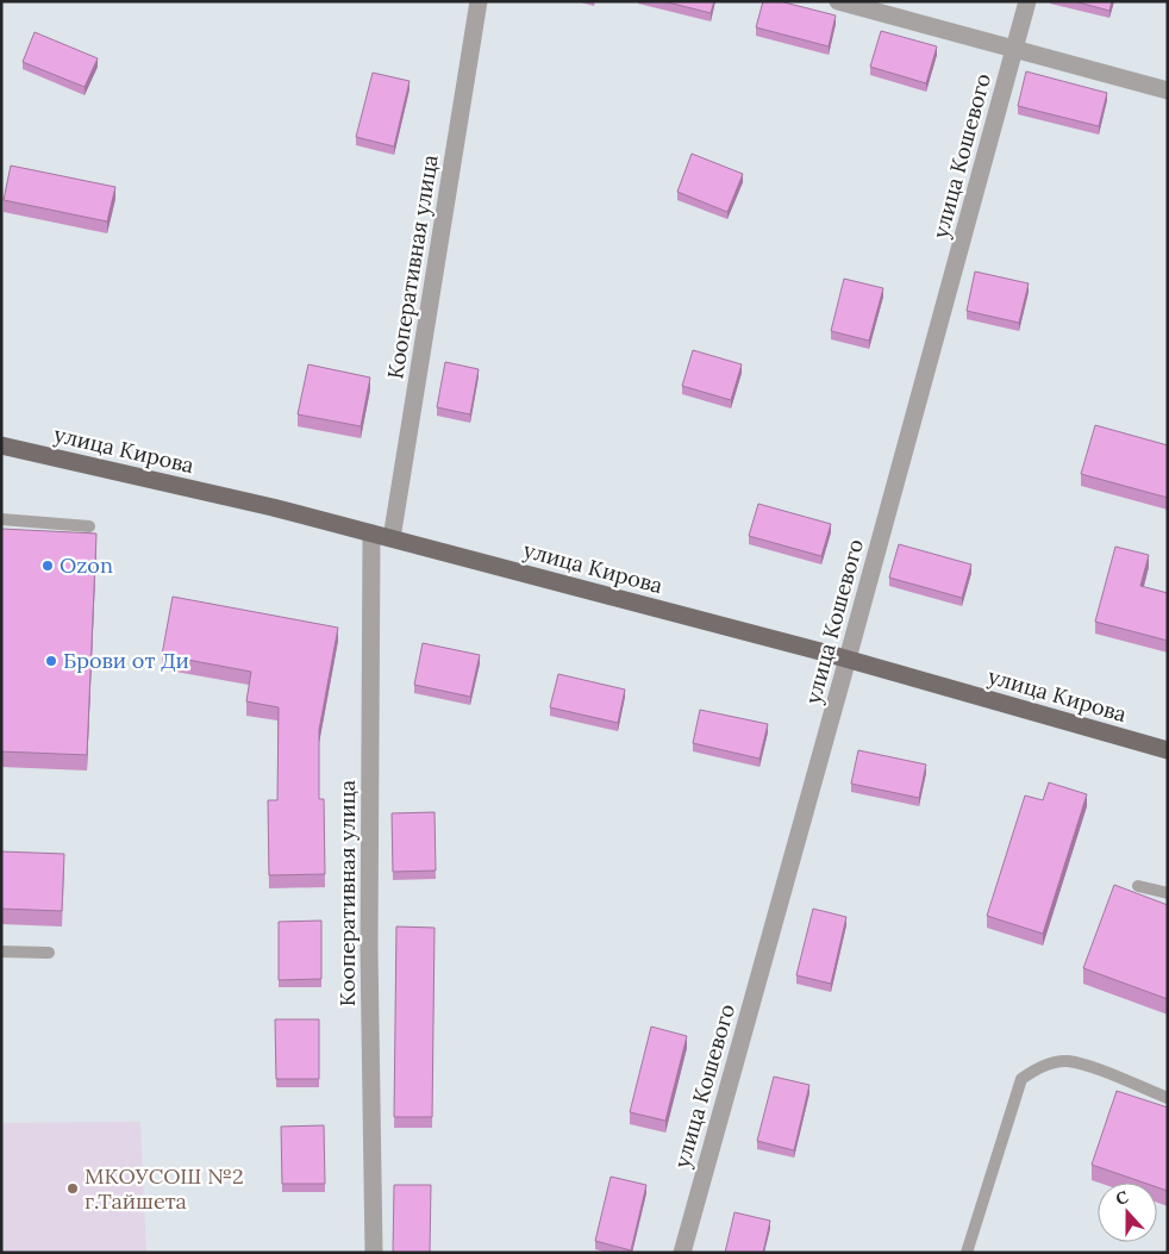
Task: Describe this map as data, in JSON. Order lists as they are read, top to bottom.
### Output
{
  "streets": {
    "main road": ["улица Кирова"],
    "street": ["улица Кошевого", "Кооперативная улица"]
  },
  "crossings": [
    ["улица Кошевого", "улица Кирова"],
    ["Кооперативная улица", "улица Кирова"]
  ],
  "places": ["Ozon", "Брови от Ди", "МКОУСОШ №2 г.Тайшета"],
  "north": "top"
}
